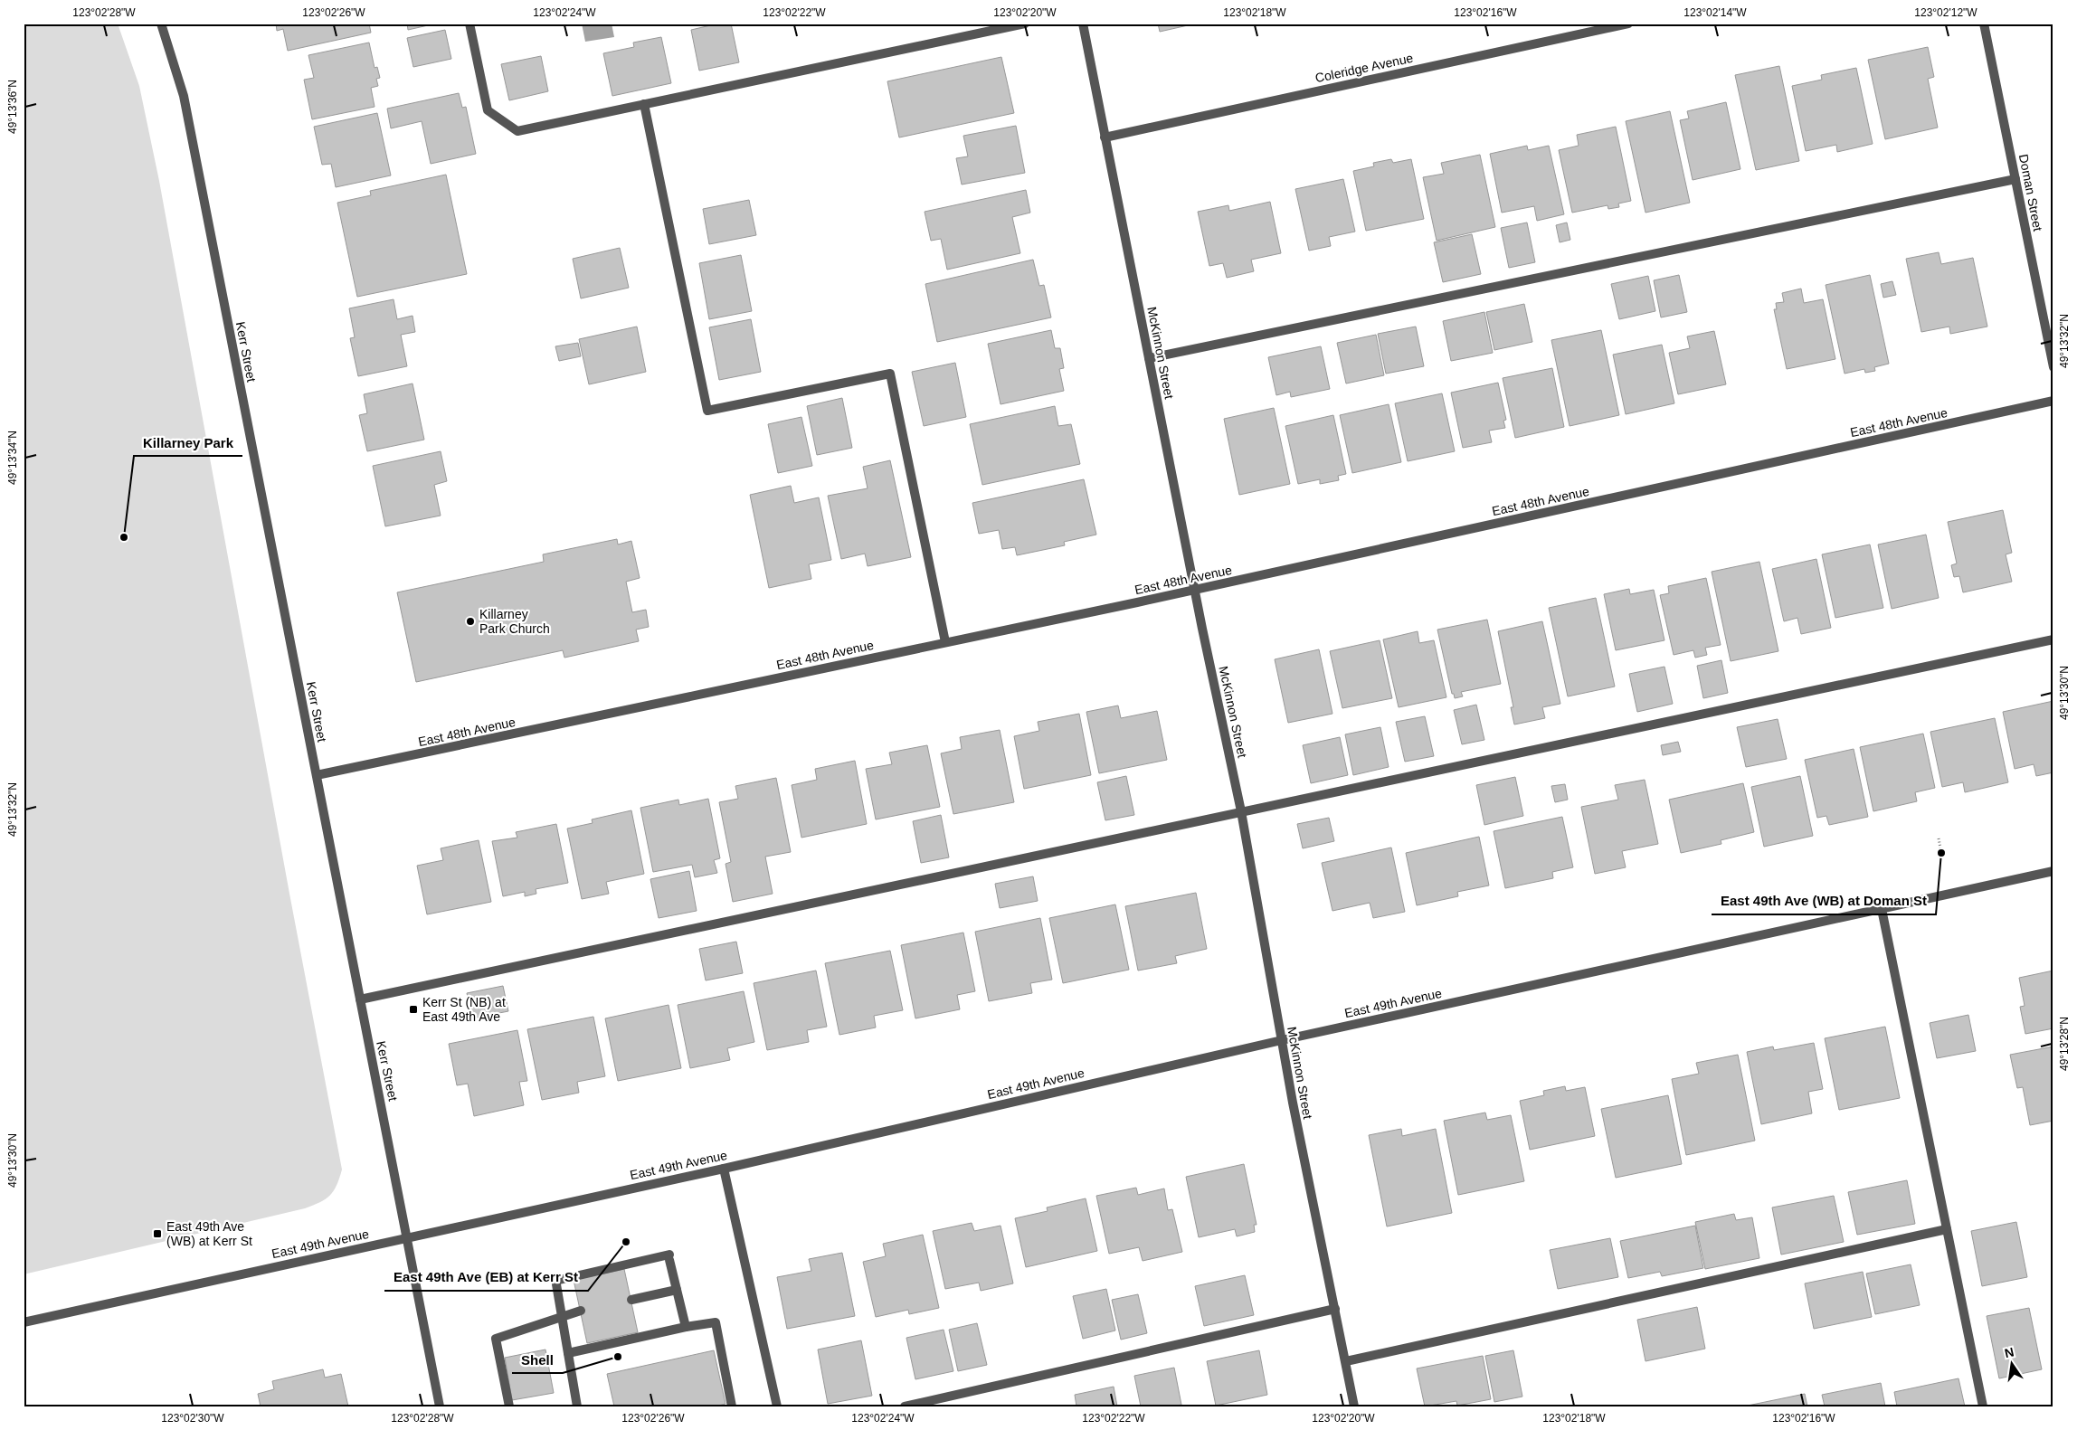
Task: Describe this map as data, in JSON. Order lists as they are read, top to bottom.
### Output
{
  "streets": {
    "street": [
      "Coleridge Avenue",
      "Doman Street",
      "Kerr Street",
      "McKinnon Street",
      "East 48th Avenue",
      "East 49th Avenue"
    ]
  },
  "crossings": [
    ["Coleridge Avenue", "McKinnon Street"],
    ["Kerr Street", "East 48th Avenue"],
    ["Kerr Street", "East 49th Avenue"],
    ["McKinnon Street", "East 48th Avenue"],
    ["McKinnon Street", "East 49th Avenue"]
  ],
  "places": {
    "other": [
      "Killarney Park",
      "Killarney Park Church",
      "East 49th Ave (WB) at Doman St",
      "East 49th Ave (EB) at Kerr St",
      "Shell"
    ],
    "transit": ["Kerr St (NB) at East 49th Ave", "East 49th Ave (WB) at Kerr St"]
  },
  "north": "top",
  "coordinates": [
    "123°02'28\"W",
    "123°02'26\"W",
    "123°02'24\"W",
    "123°02'22\"W",
    "123°02'20\"W",
    "123°02'18\"W",
    "123°02'16\"W",
    "123°02'14\"W",
    "123°02'12\"W",
    "49°13'36\"N",
    "49°13'32\"N",
    "49°13'34\"N",
    "49°13'30\"N",
    "49°13'28\"N",
    "123°02'30\"W"
  ]
}
